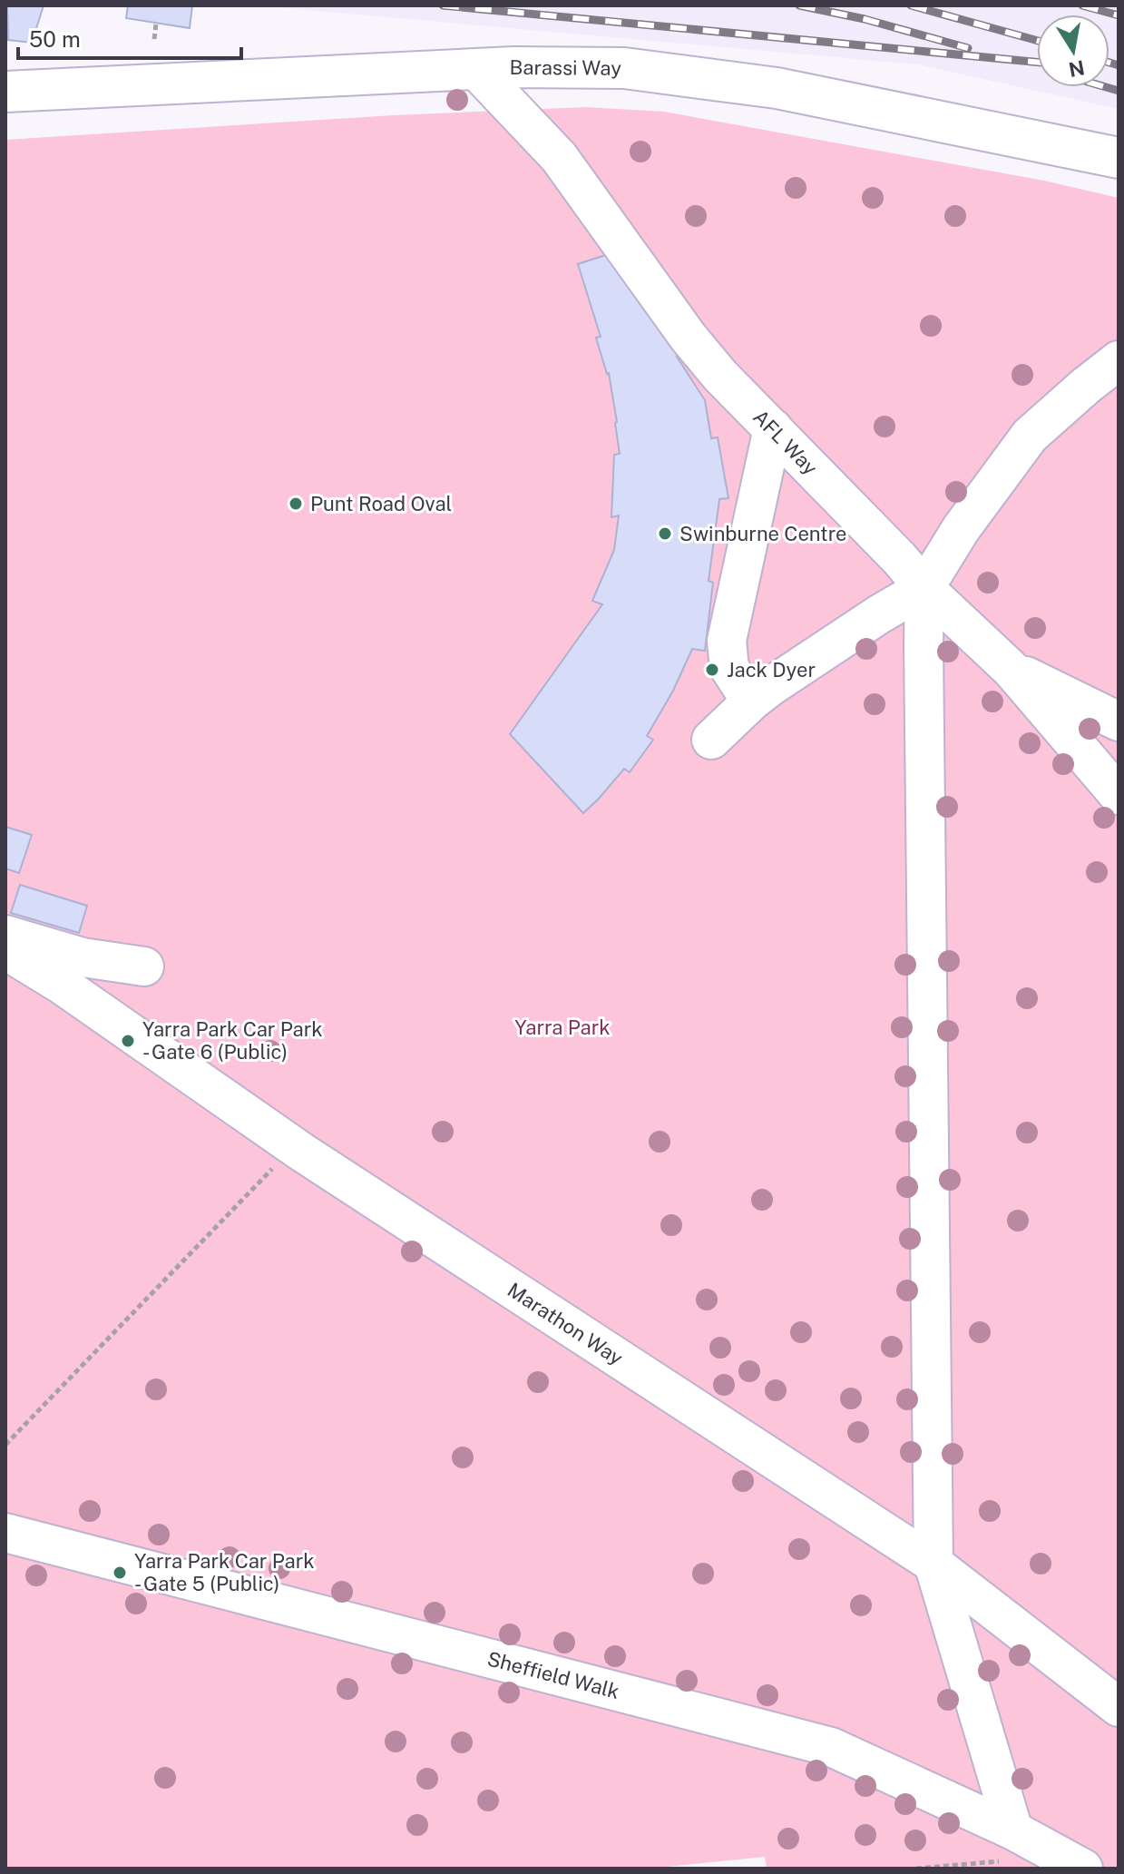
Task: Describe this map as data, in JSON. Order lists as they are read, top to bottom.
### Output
{
  "streets": {
    "main road": ["Barassi Way"],
    "street": ["AFL Way", "Marathon Way", "Sheffield Walk"]
  },
  "crossings": [
    ["Barassi Way", "AFL Way"]
  ],
  "parks": ["Yarra Park"],
  "places": [
    "Punt Road Oval",
    "Swinburne Centre",
    "Jack Dyer",
    "Yarra Park Car Park - Gate 6 (Public)",
    "Yarra Park Car Park - Gate 5 (Public)"
  ],
  "scale_bar": "50 m",
  "north": "bottom"
}
